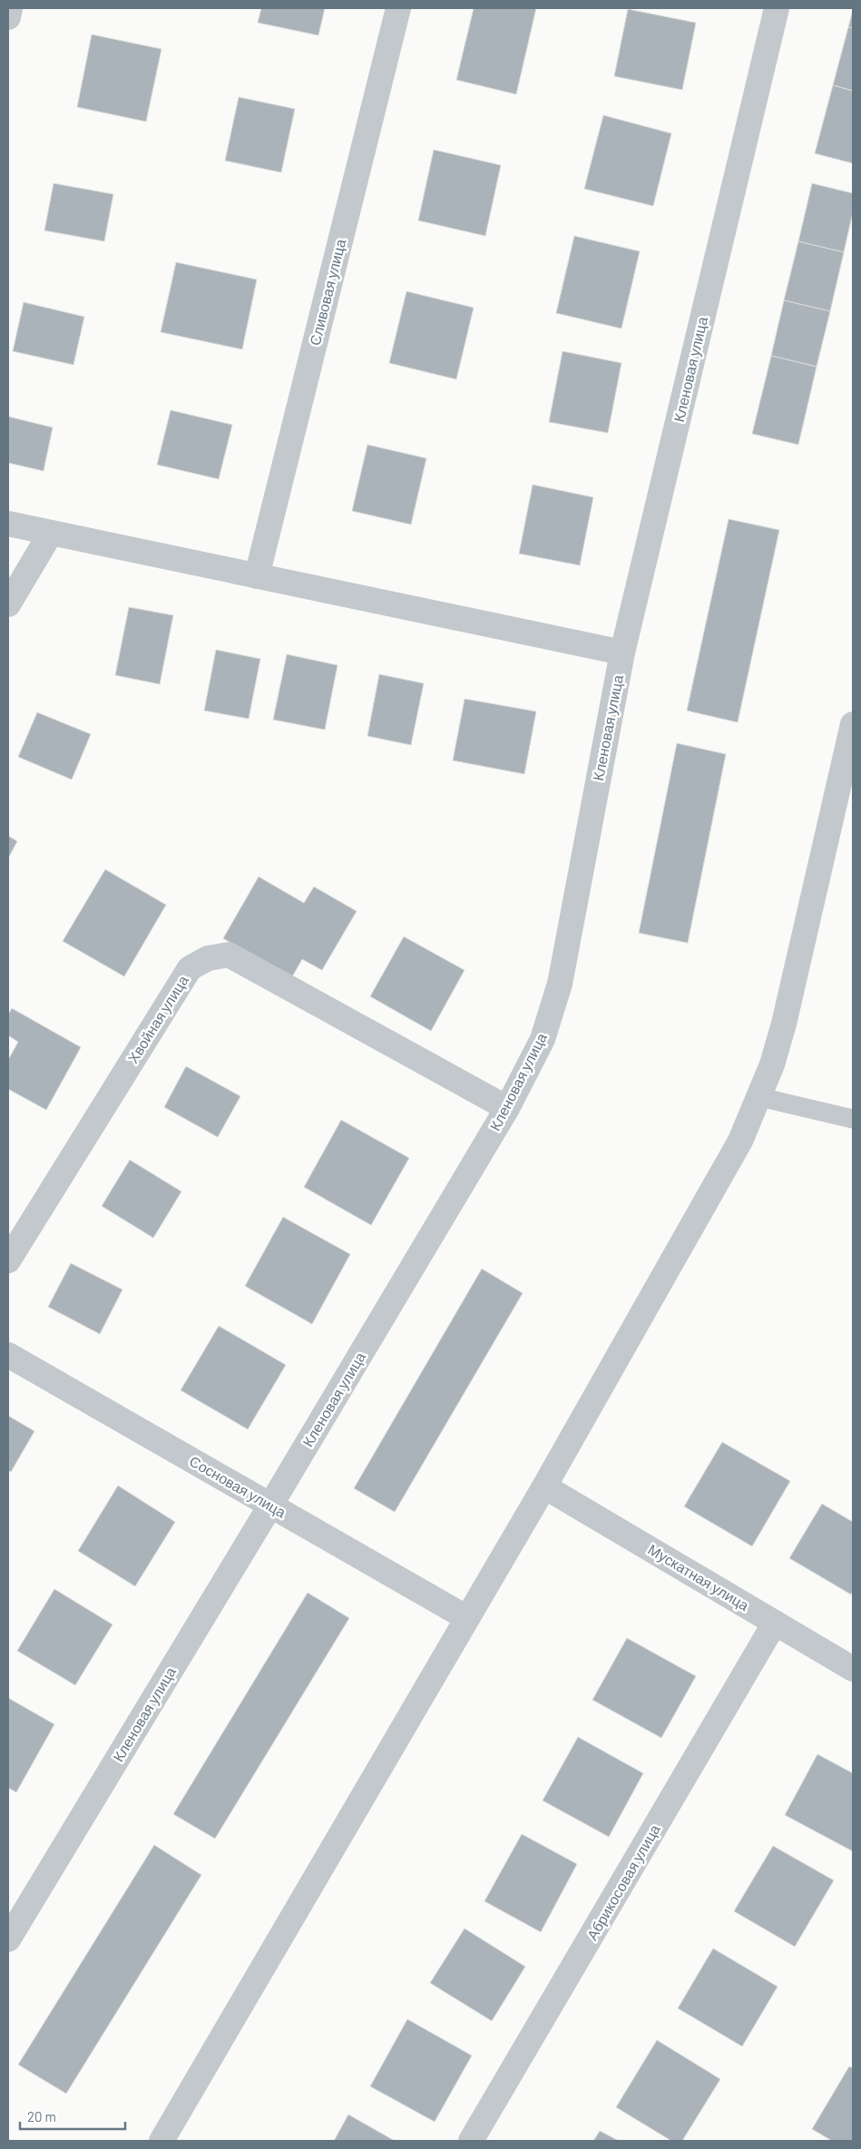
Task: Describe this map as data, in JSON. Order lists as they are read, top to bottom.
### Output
{
  "streets": {
    "street": [
      "Сливовая улица",
      "Кленовая улица",
      "Хвойная улица",
      "Сосновая улица",
      "Мускатная улица",
      "Абрикосовая улица"
    ]
  },
  "crossings": [
    ["Кленовая улица", "Хвойная улица"],
    ["Кленовая улица", "Сосновая улица"],
    ["Мускатная улица", "Абрикосовая улица"]
  ],
  "scale_bar": "20 m"
}
